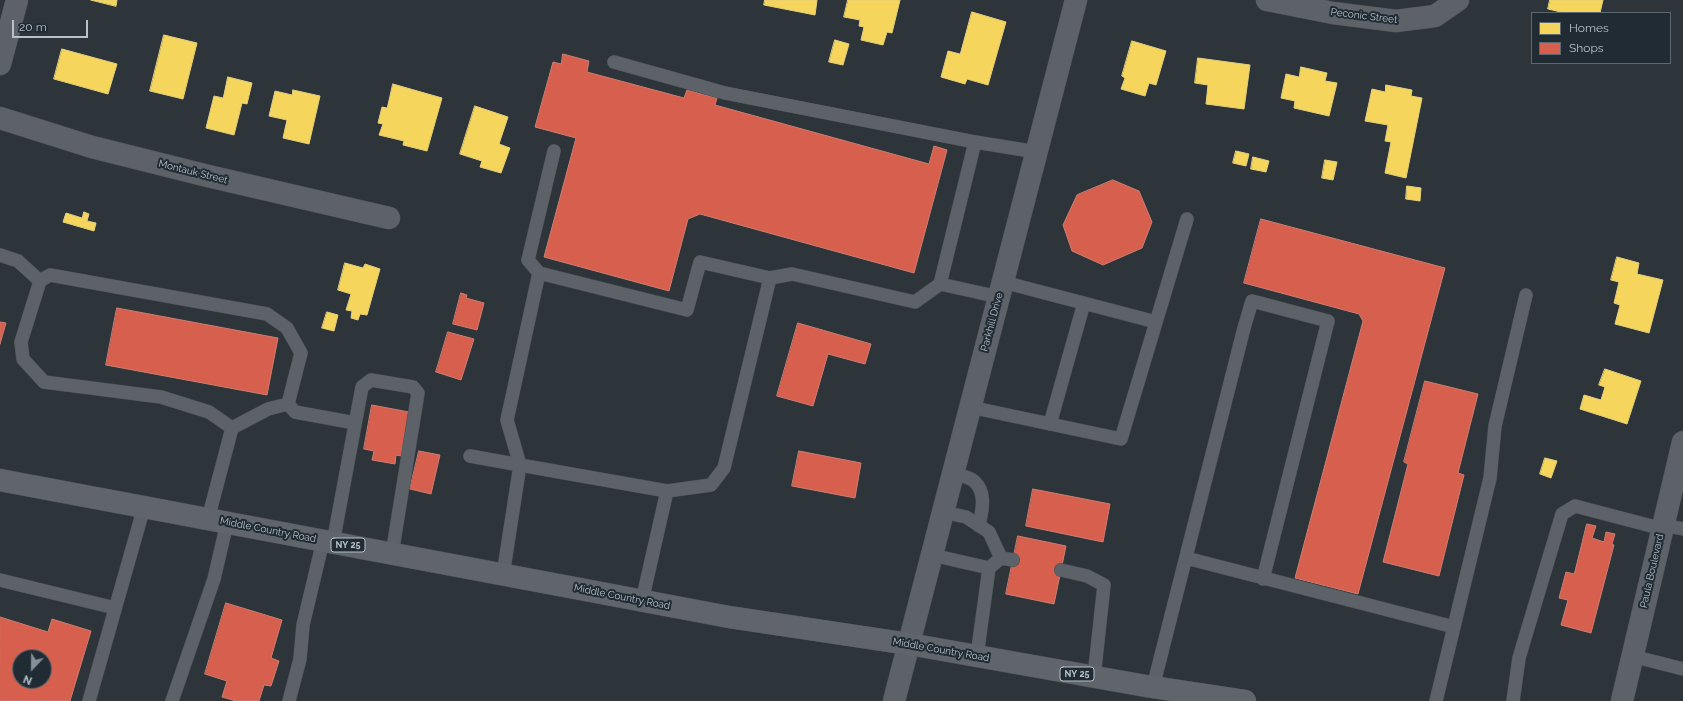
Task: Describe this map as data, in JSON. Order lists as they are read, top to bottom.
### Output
{
  "streets": {
    "main road": ["Middle Country Road", "NY 25"],
    "street": [
      "Peconic Street",
      "Montauk Street",
      "Parkhill Drive",
      "Paula Boulevard"
    ]
  },
  "crossings": [
    ["Parkhill Drive", "Middle Country Road"]
  ],
  "legend": ["Homes", "Shops"],
  "scale_bar": "20 m",
  "north": "bottom"
}
